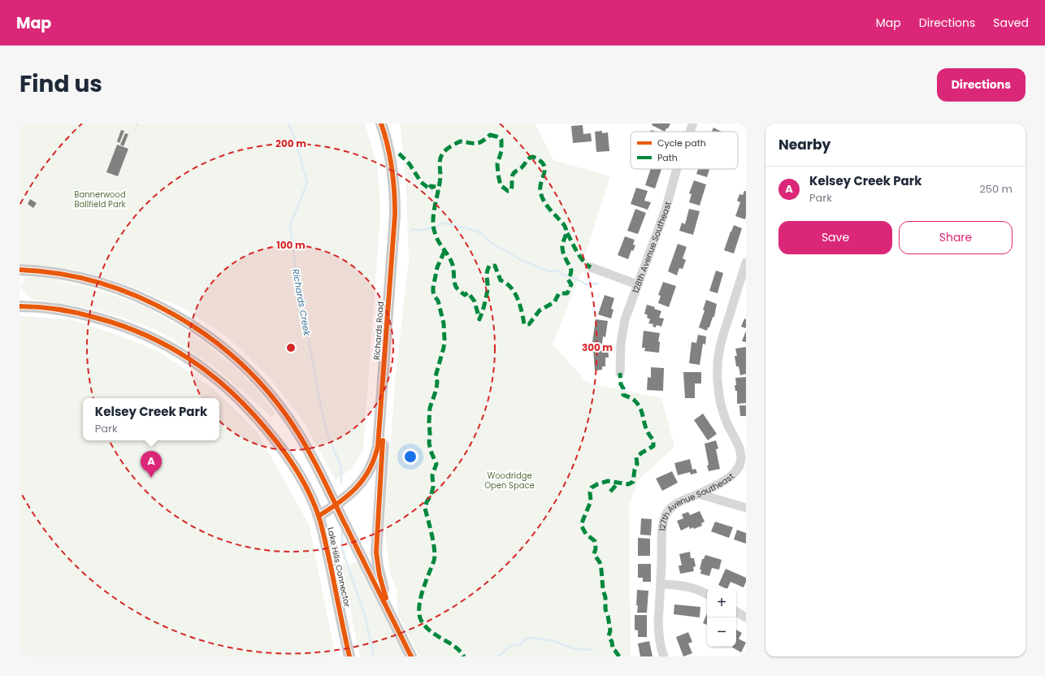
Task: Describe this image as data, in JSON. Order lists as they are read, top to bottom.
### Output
{
  "streets": {
    "main road": ["Richards Road", "Lake Hills Connector"],
    "street": ["128th Avenue Southeast", "127th Avenue Southeast"]
  },
  "crossings": [
    ["Richards Road", "Lake Hills Connector"]
  ],
  "water": ["Richards Creek"],
  "parks": ["Bannerwood Ballfield Park", "Woodridge Open Space"],
  "legend": ["Cycle path", "Path"],
  "page": {
    "header": "Map",
    "nav": ["Map", "Directions", "Saved"],
    "title": "Find us",
    "buttons": [
      "Directions",
      ["Save", "Share"]
    ],
    "heading": "Nearby",
    "list": [
      {
        "mark": "A",
        "name": "Kelsey Creek Park",
        "note": "Park",
        "value": "250 m"
      }
    ],
    "popup": ["Kelsey Creek Park", "Park"],
    "pins": "A",
    "map_buttons": ["+", "−"]
  },
  "rings": ["200 m", "100 m", "300 m"]
}
